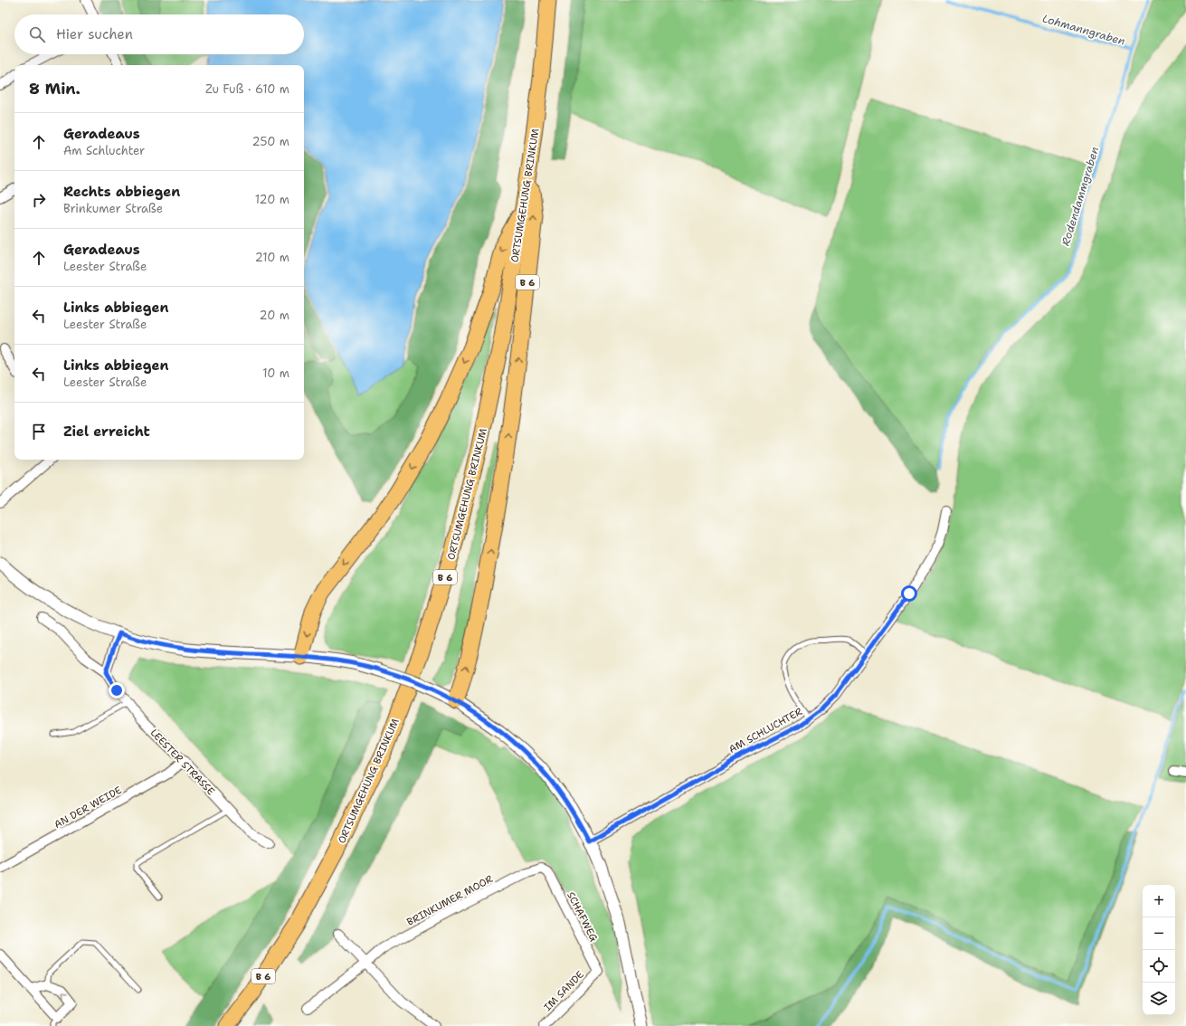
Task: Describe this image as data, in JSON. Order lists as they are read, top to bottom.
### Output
{
  "streets": {
    "highway": ["ORTSUMGEHUNG BRINKUM", "B 6"],
    "street": [
      "AM SCHLUCHTER",
      "LEESTER STRASSE",
      "AN DER WEIDE",
      "BRINKUMER MOOR",
      "SCHAFWEG",
      "IM SANDE"
    ]
  },
  "crossings": [
    ["ORTSUMGEHUNG BRINKUM", "B 6"],
    ["LEESTER STRASSE", "AN DER WEIDE"],
    ["BRINKUMER MOOR", "SCHAFWEG"],
    ["SCHAFWEG", "IM SANDE"]
  ],
  "water": ["Lohmanngraben", "Rodendammgraben"],
  "page": {
    "search": "Hier suchen",
    "heading": ["8 Min.", "Zu Fuß · 610 m"],
    "list": [
      ["Geradeaus", "Am Schluchter", "250 m"],
      ["Rechts abbiegen", "Brinkumer Straße", "120 m"],
      ["Geradeaus", "Leester Straße", "210 m"],
      ["Links abbiegen", "Leester Straße", "20 m"],
      ["Links abbiegen", "Leester Straße", "10 m"],
      "Ziel erreicht"
    ],
    "map_buttons": ["+", "−"]
  }
}
